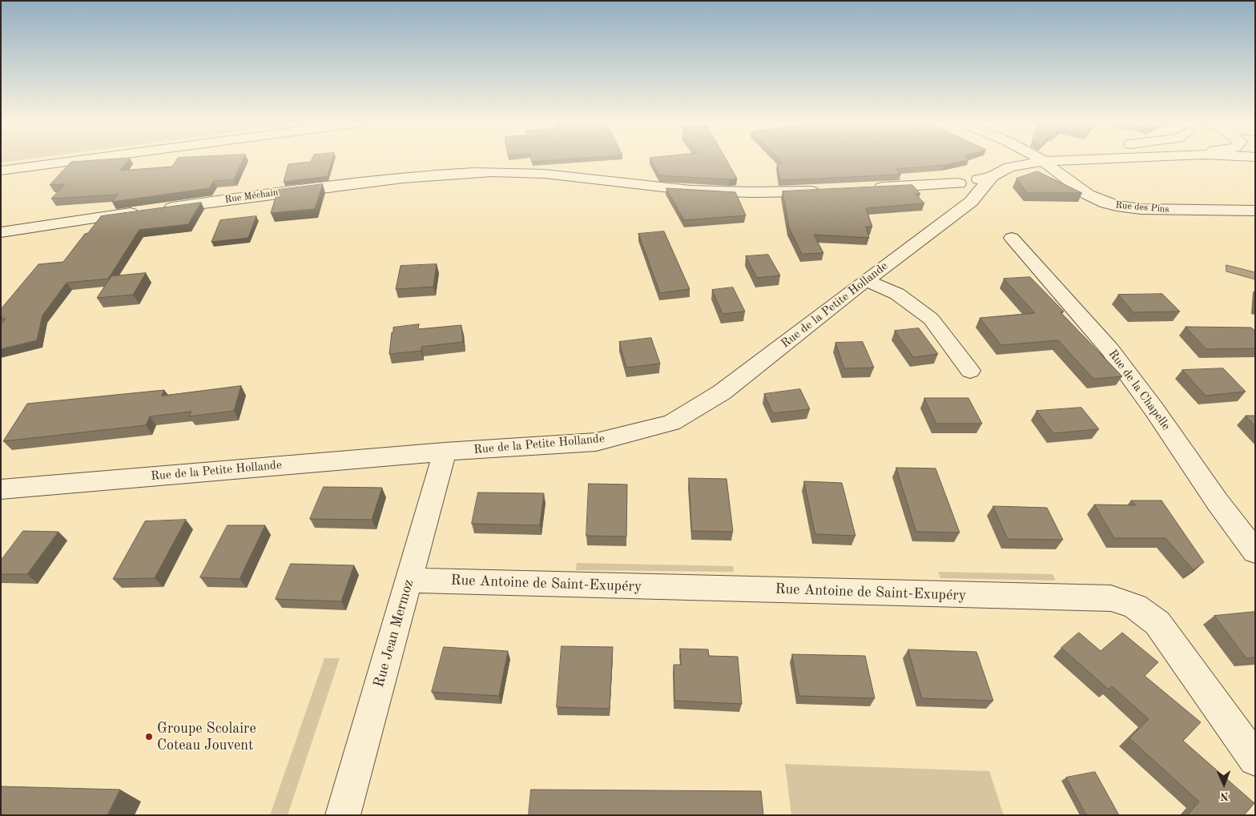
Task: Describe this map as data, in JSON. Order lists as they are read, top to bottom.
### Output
{
  "streets": {
    "street": [
      "Rue Méchain",
      "Rue des Pins",
      "Rue de la Petite Hollande",
      "Rue de la Chapelle",
      "Rue Antoine de Saint-Exupéry",
      "Rue Jean Mermoz"
    ]
  },
  "crossings": [
    ["Rue de la Petite Hollande", "Rue Jean Mermoz"],
    ["Rue Antoine de Saint-Exupéry", "Rue Jean Mermoz"]
  ],
  "places": ["Groupe Scolaire Coteau Jouvent"],
  "north": "bottom"
}
